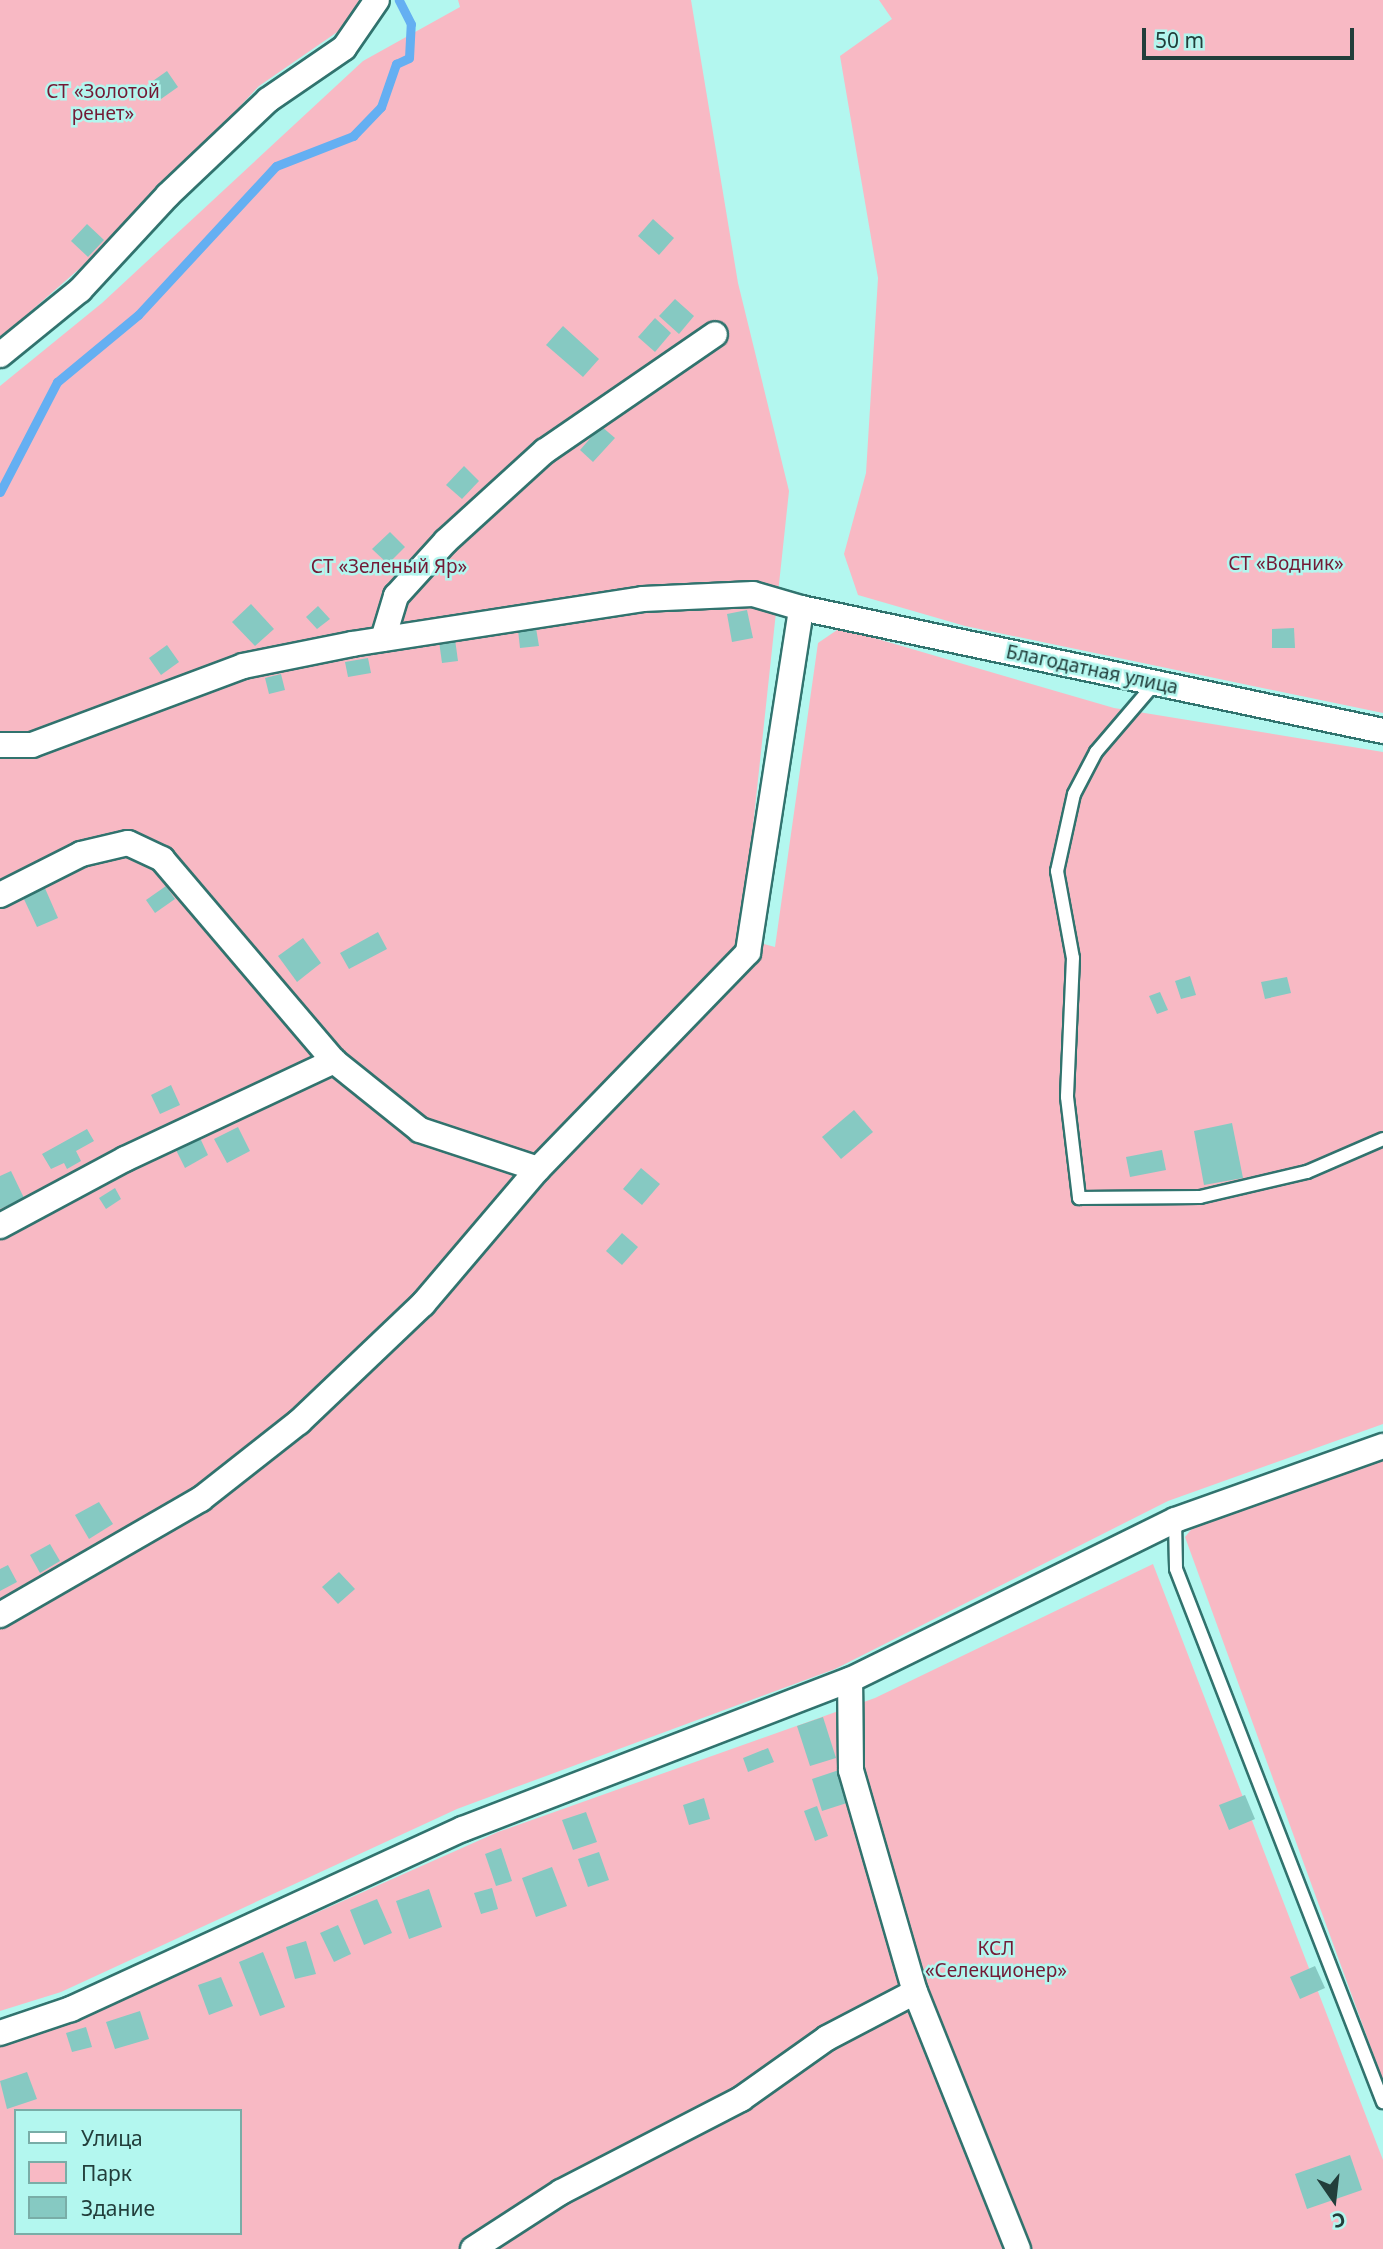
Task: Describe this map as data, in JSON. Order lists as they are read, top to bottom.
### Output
{
  "streets": {
    "street": ["Благодатная улица"]
  },
  "parks": [
    "СТ «Золотой ренет»",
    "СТ «Водник»",
    "СТ «Зеленый Яр»",
    "КСЛ «Селекционер»"
  ],
  "legend": ["Улица", "Парк", "Здание"],
  "scale_bar": "50 m",
  "north": "bottom"
}
